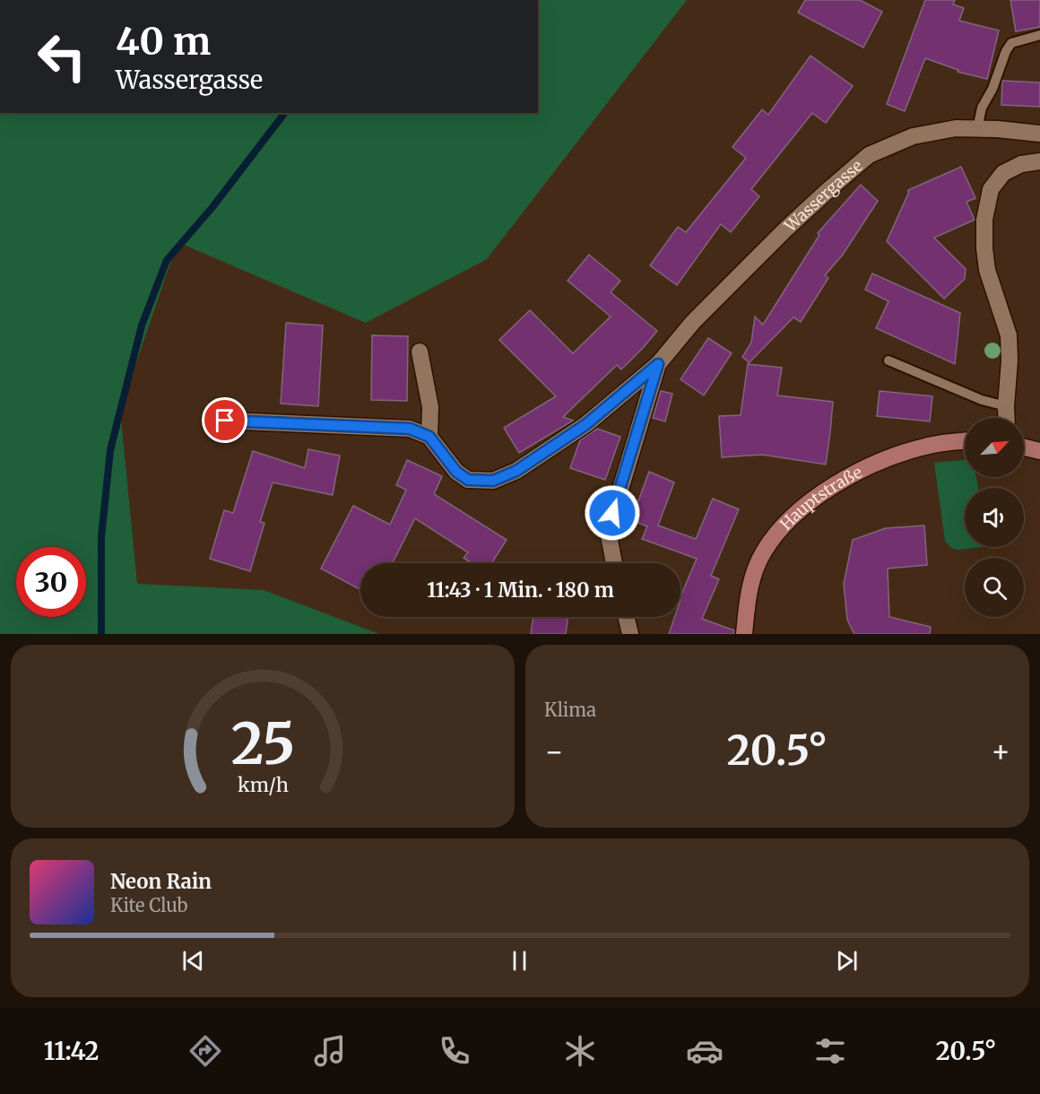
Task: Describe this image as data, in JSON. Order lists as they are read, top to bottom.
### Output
{
  "streets": {
    "main road": ["Hauptstraße"],
    "street": ["Wassergasse"]
  },
  "north": "top right",
  "page": {
    "turn": ["40 m", "Wassergasse"],
    "limit": "30",
    "trip": "11:43 · 1 Min. · 180 m",
    "tile": "Klima",
    "heat": ["−", "20.5°", "+"],
    "song": ["Neon Rain", "Kite Club"],
    "tabs": ["11:42", "20.5°"],
    "gauge": ["25", "km/h"]
  }
}
